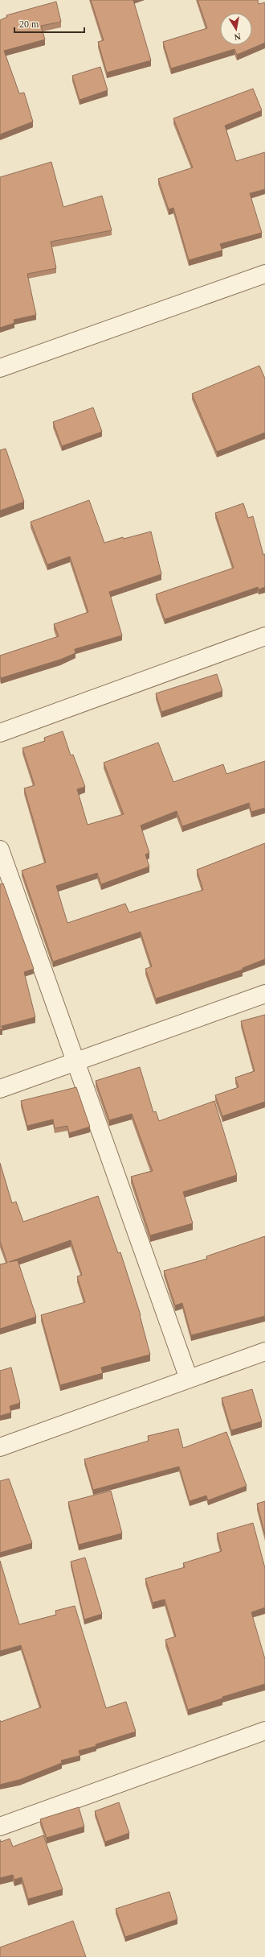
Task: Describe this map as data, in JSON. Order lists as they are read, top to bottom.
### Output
{
  "scale_bar": "20 m",
  "north": "bottom"
}
